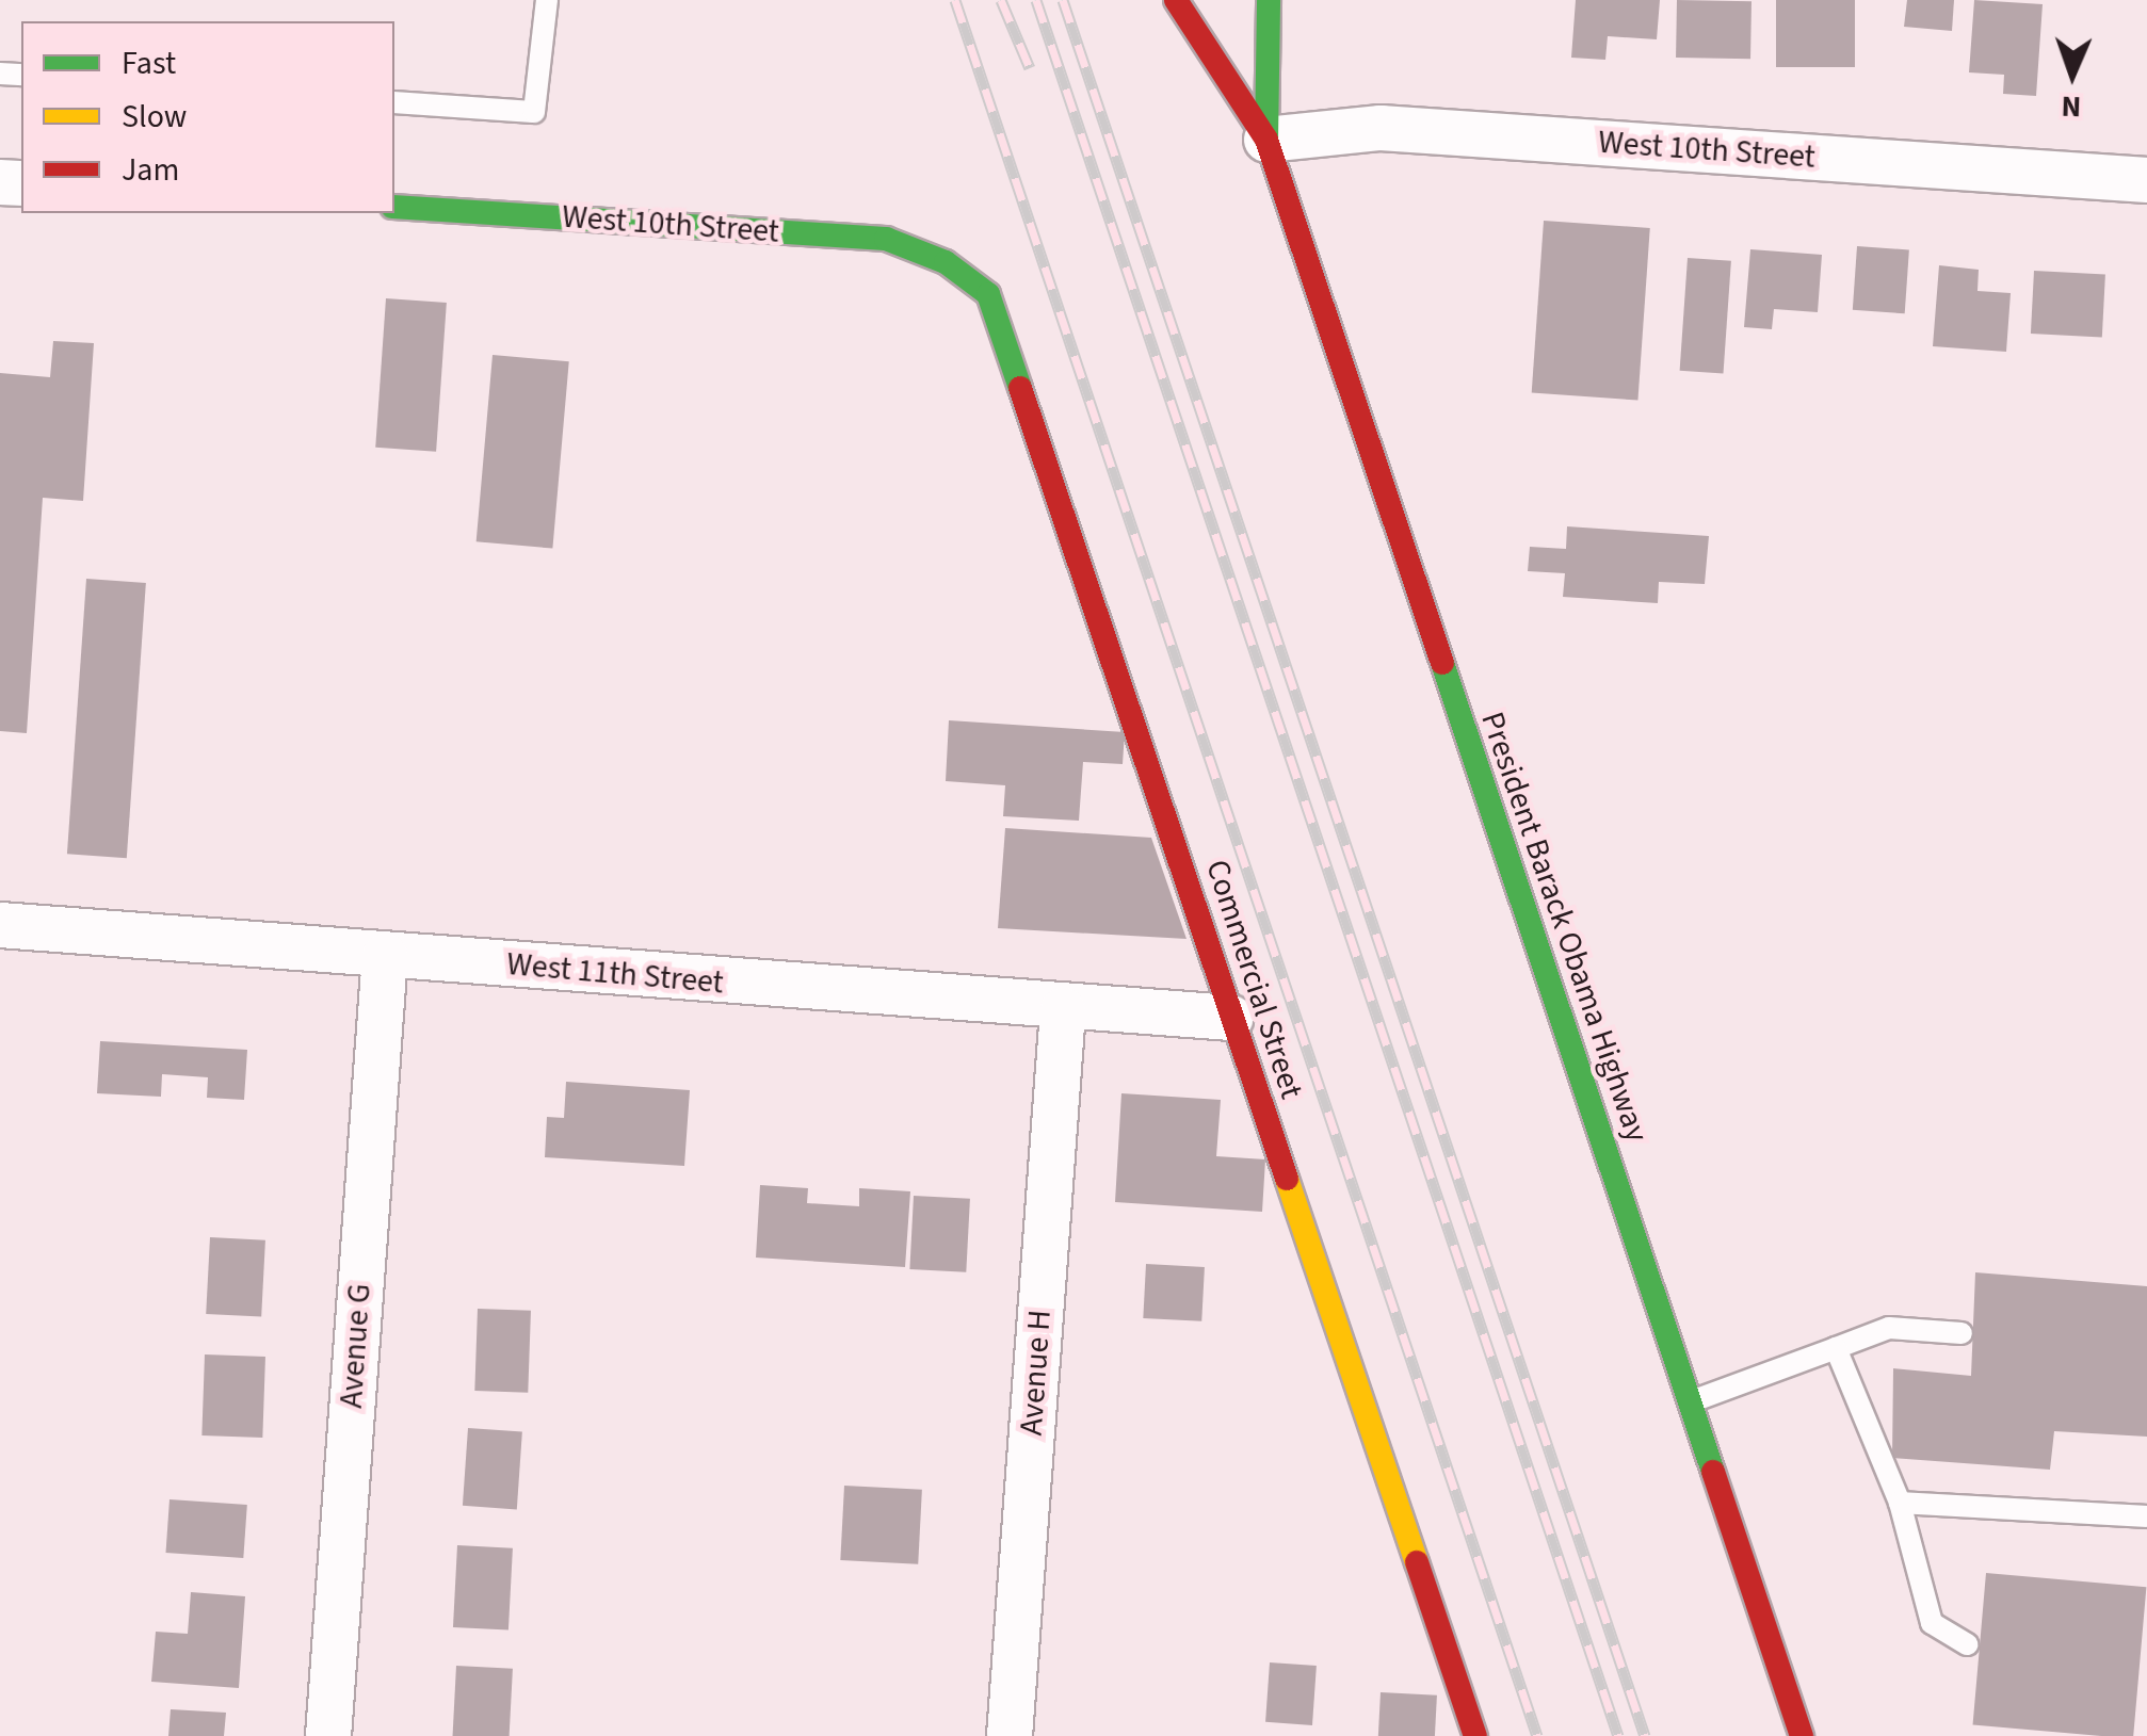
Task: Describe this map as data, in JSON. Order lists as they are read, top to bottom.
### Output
{
  "streets": {
    "street": [
      "West 10th Street",
      "President Barack Obama Highway",
      "West 11th Street",
      "Commercial Street",
      "Avenue G",
      "Avenue H"
    ]
  },
  "crossings": [
    ["West 10th Street", "President Barack Obama Highway"],
    ["West 10th Street", "Commercial Street"],
    ["West 11th Street", "Commercial Street"],
    ["West 11th Street", "Avenue G"],
    ["West 11th Street", "Avenue H"]
  ],
  "legend": ["Fast", "Slow", "Jam"],
  "north": "bottom"
}
